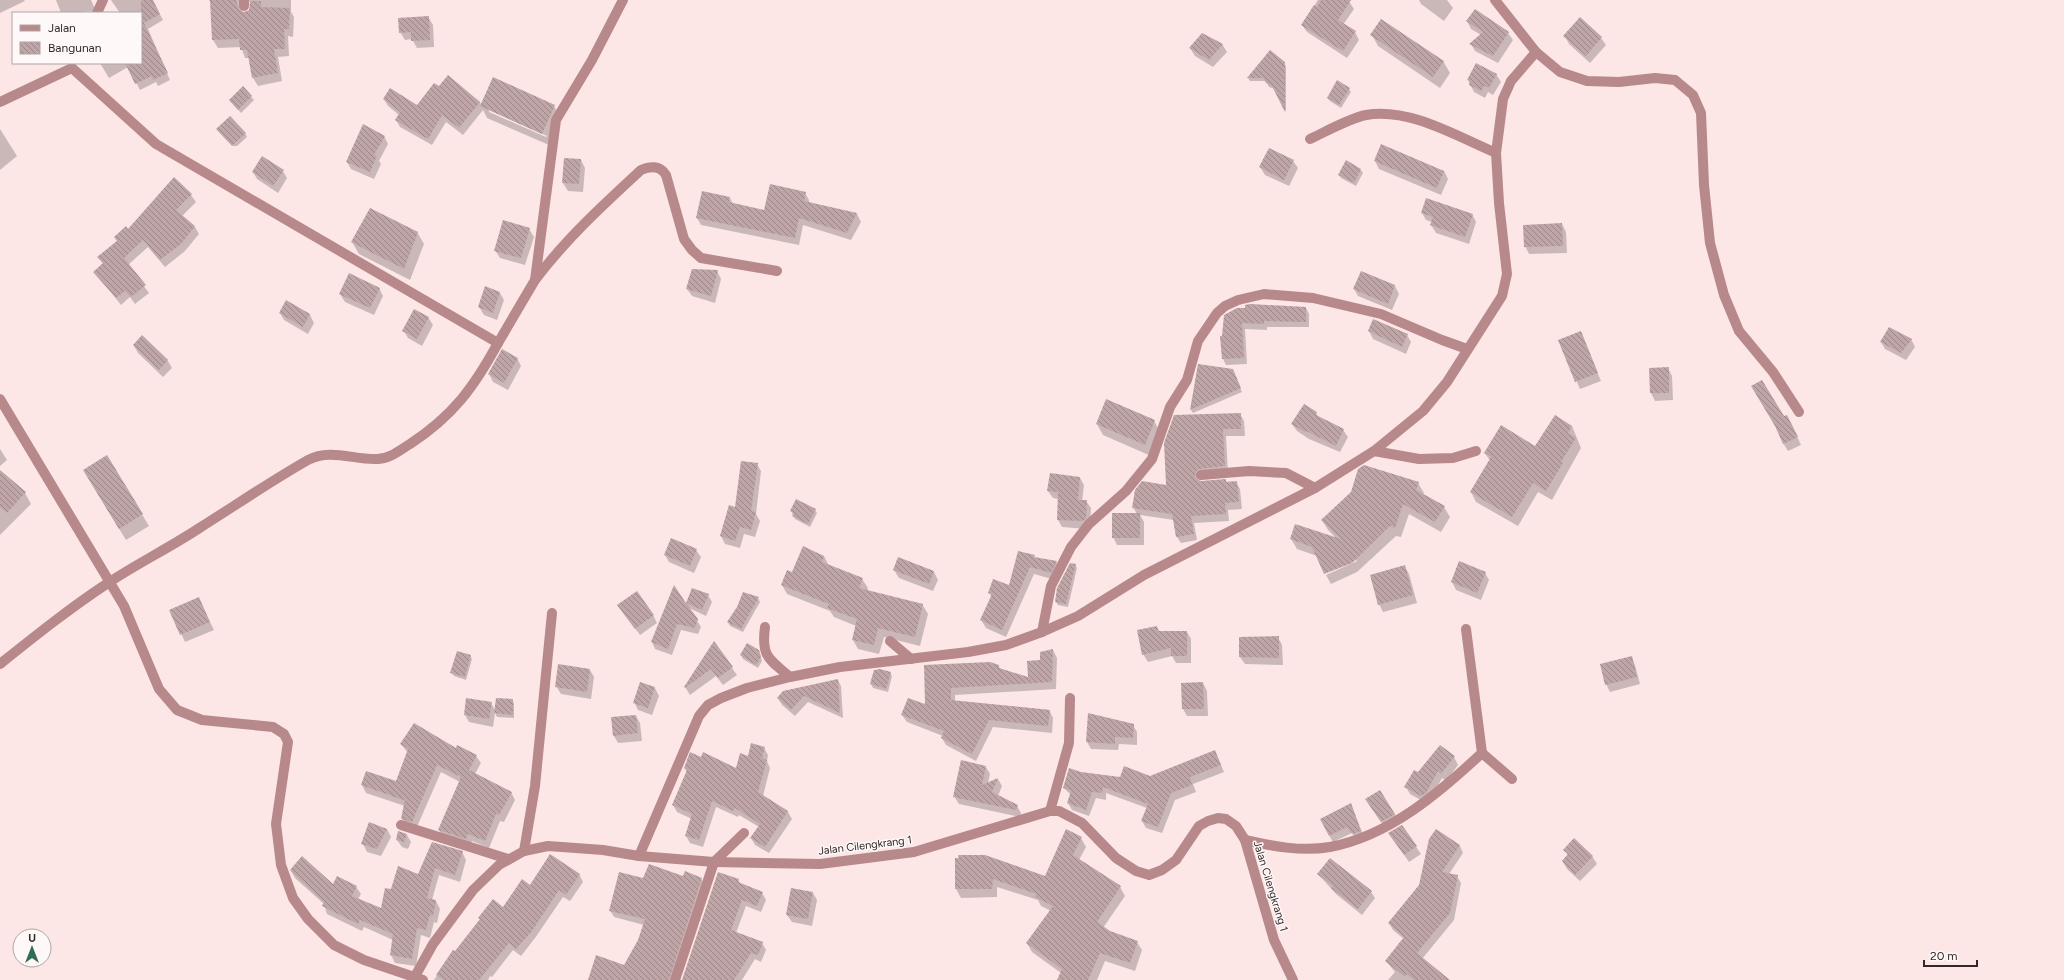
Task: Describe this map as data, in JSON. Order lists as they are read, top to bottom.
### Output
{
  "streets": {
    "street": ["Jalan Cilengkrang 1"]
  },
  "legend": ["Jalan", "Bangunan"],
  "scale_bar": "20 m",
  "north": "top"
}
